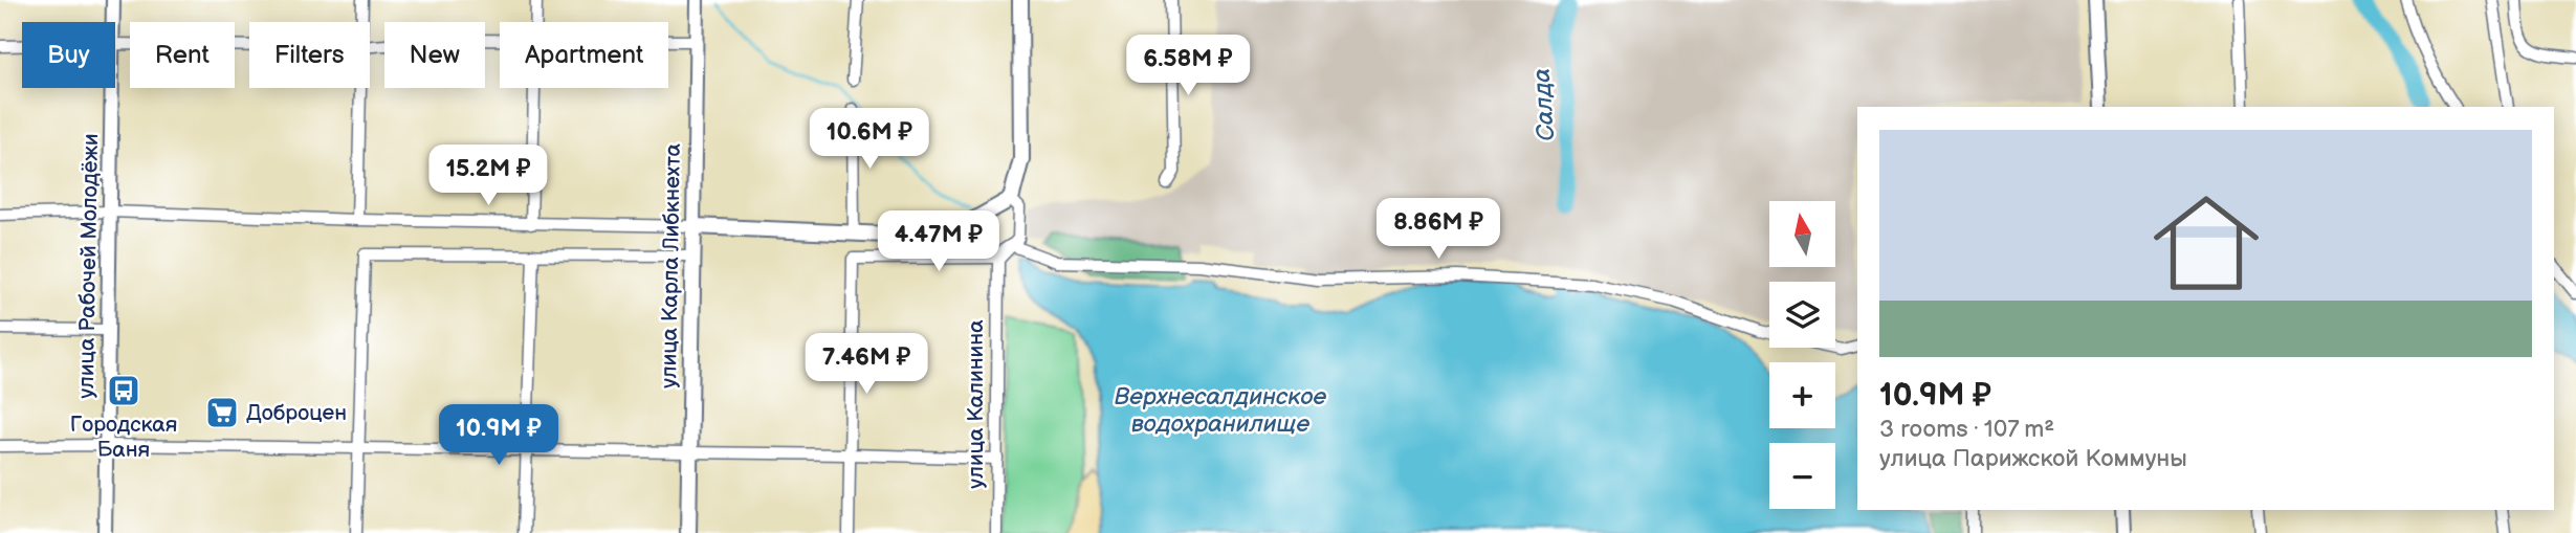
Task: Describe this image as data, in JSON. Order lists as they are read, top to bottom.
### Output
{
  "streets": {
    "main road": ["улица Рабочей Молодёжи", "улица Карла Либкнехта"],
    "street": ["улица Калинина"]
  },
  "water": ["Салда", "Верхнесалдинское водохранилище"],
  "places": {
    "bus stop": ["Городская Баня"],
    "supermarket": ["Доброцен"]
  },
  "north": "top",
  "page": {
    "chip": [
      "Buy",
      "Rent",
      "Filters",
      "New",
      "Apartment"
    ],
    "price": [
      "6.58M ₽",
      "10.6M ₽",
      "15.2M ₽",
      "8.86M ₽",
      "4.47M ₽",
      "7.46M ₽",
      "10.9M ₽"
    ],
    "list": [
      {
        "name": "10.9M ₽",
        "note": "3 rooms · 107 m² · улица Парижской Коммуны"
      }
    ],
    "map_buttons": ["+", "−"]
  }
}
